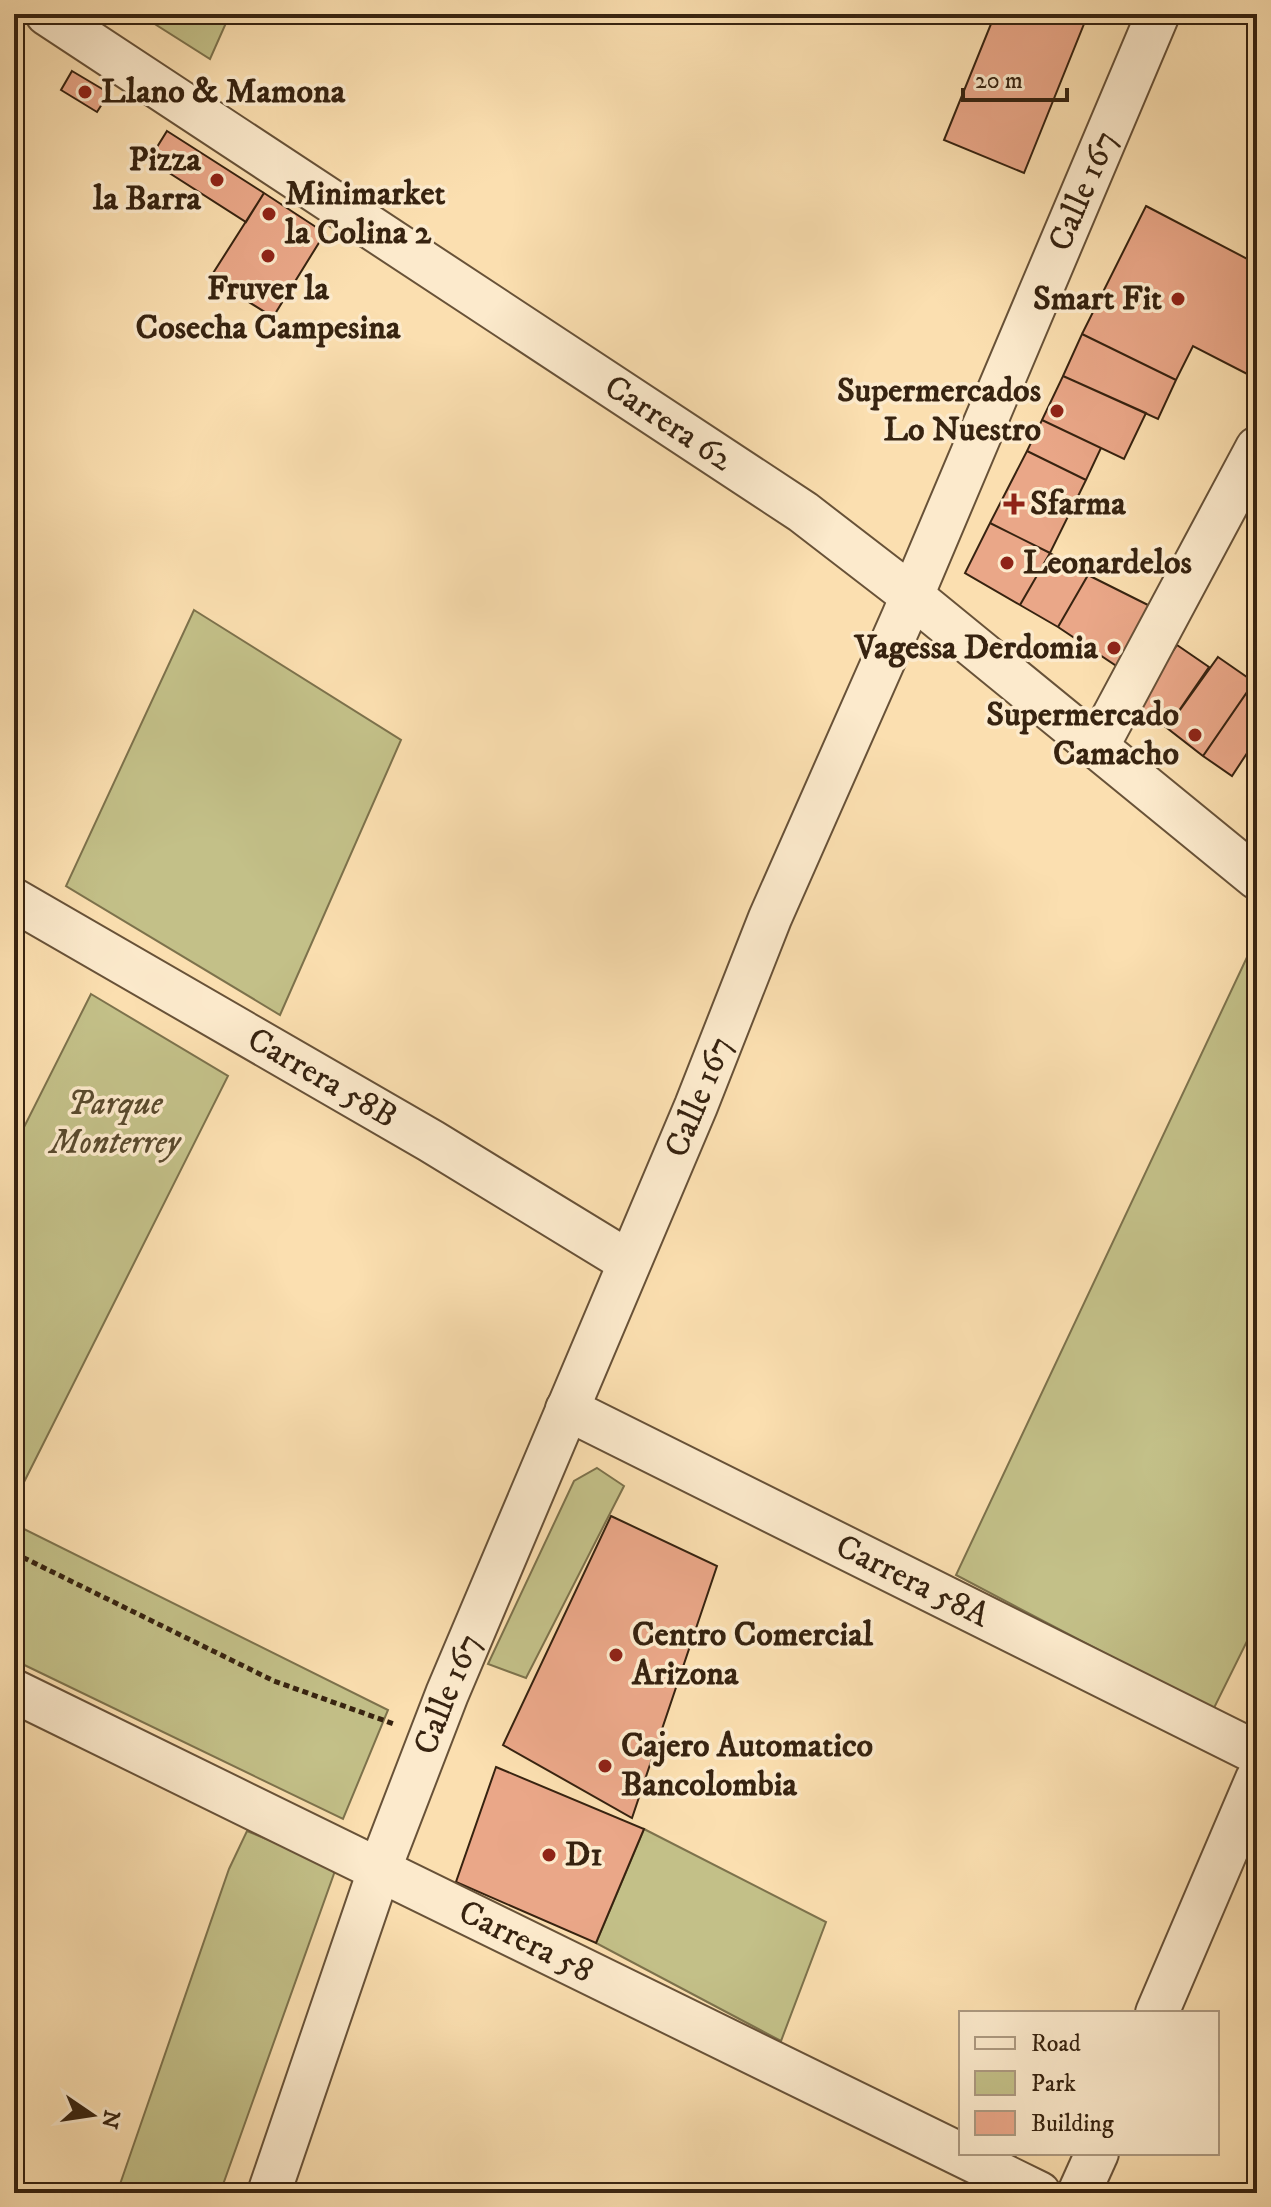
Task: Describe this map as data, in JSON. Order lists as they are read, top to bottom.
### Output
{
  "streets": {
    "street": [
      "Calle 167",
      "Carrera 62",
      "Carrera 58B",
      "Carrera 58A",
      "Carrera 58"
    ]
  },
  "crossings": [
    ["Calle 167", "Carrera 62"],
    ["Calle 167", "Carrera 58B"],
    ["Calle 167", "Carrera 58A"],
    ["Calle 167", "Carrera 58"]
  ],
  "parks": ["Parque Monterrey"],
  "places": {
    "other": [
      "Llano & Mamona",
      "Pizza la Barra",
      "Minimarket la Colina 2",
      "Fruver la Cosecha Campesina",
      "Smart Fit",
      "Supermercados Lo Nuestro",
      "Leonardelos",
      "Vagessa Derdomia",
      "Supermercado Camacho",
      "Centro Comercial Arizona",
      "Cajero Automatico Bancolombia",
      "D1"
    ],
    "health": ["Sfarma"]
  },
  "legend": ["Road", "Park", "Building"],
  "scale_bar": "20 m",
  "north": "right"
}
